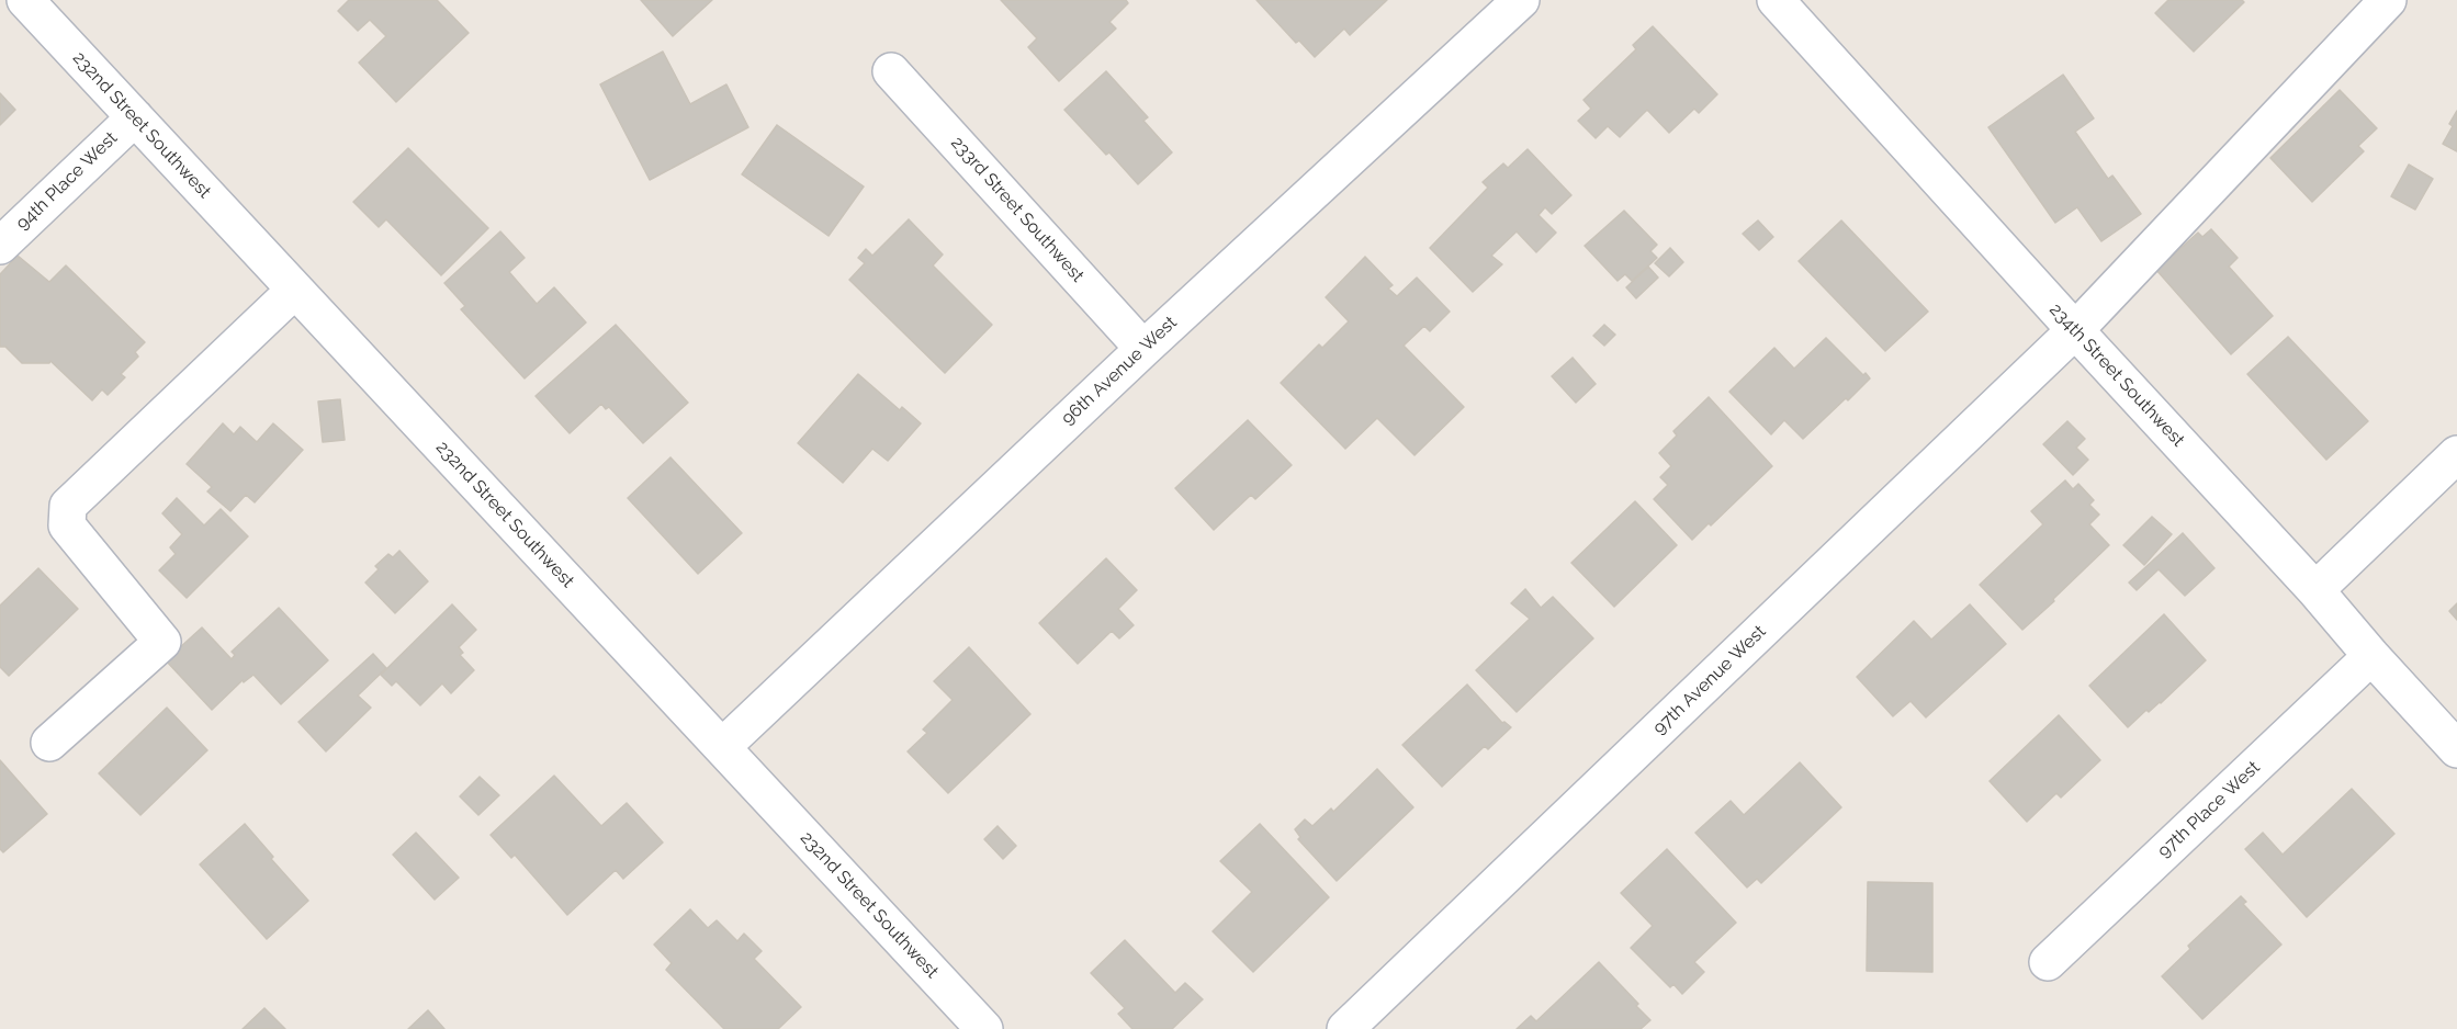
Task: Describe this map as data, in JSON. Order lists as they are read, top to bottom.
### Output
{
  "streets": {
    "street": [
      "232nd Street Southwest",
      "94th Place West",
      "233rd Street Southwest",
      "96th Avenue West",
      "234th Street Southwest",
      "97th Avenue West",
      "97th Place West"
    ]
  },
  "crossings": [
    ["232nd Street Southwest", "94th Place West"],
    ["232nd Street Southwest", "96th Avenue West"],
    ["233rd Street Southwest", "96th Avenue West"],
    ["234th Street Southwest", "97th Avenue West"],
    ["234th Street Southwest", "97th Place West"]
  ]
}
